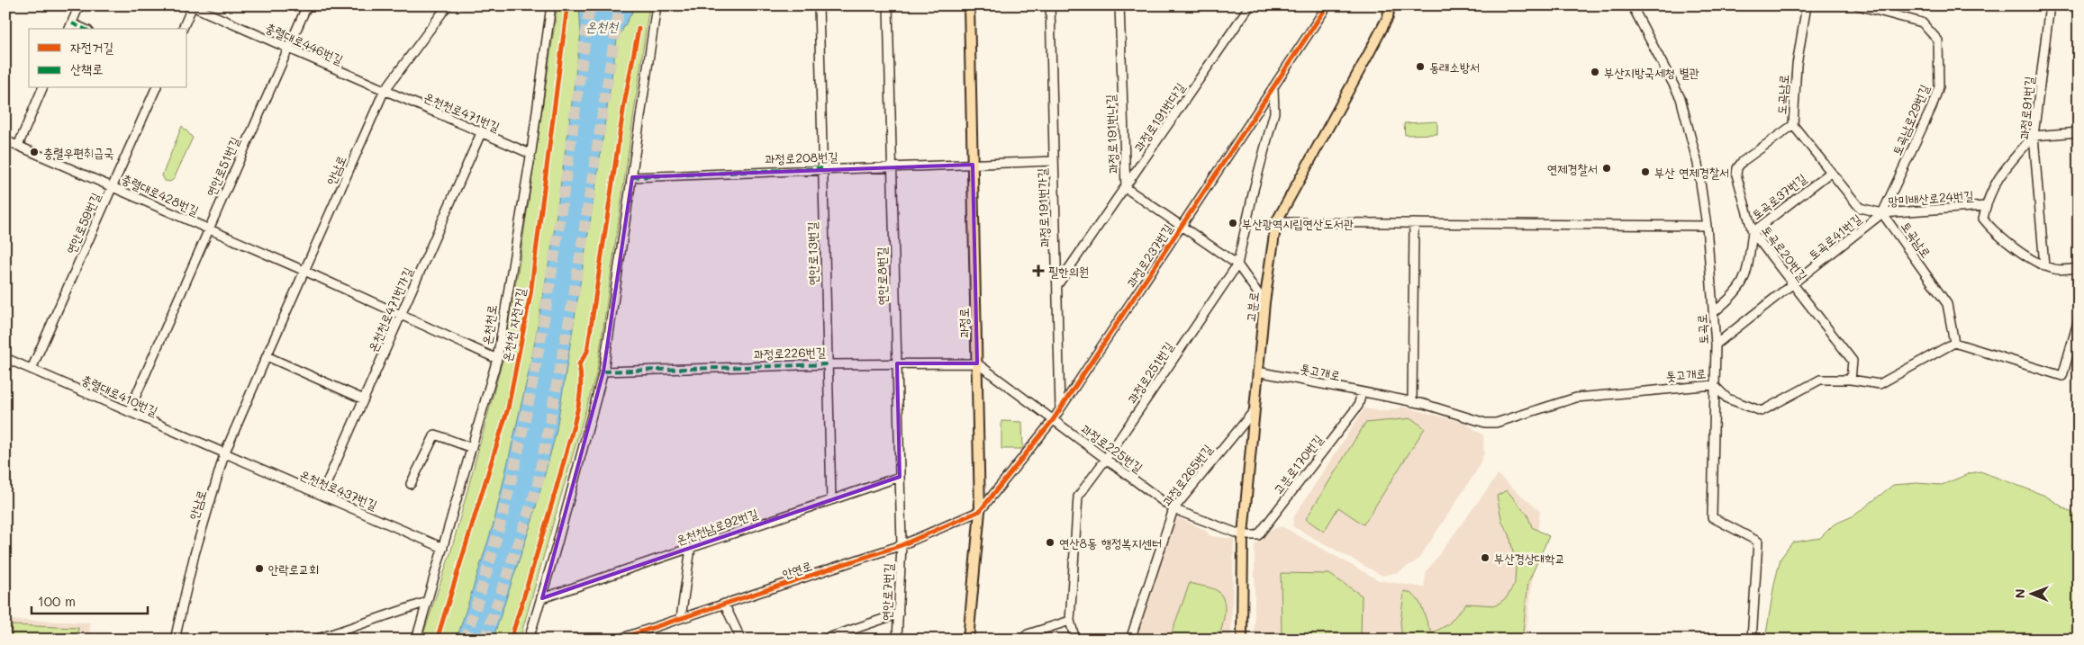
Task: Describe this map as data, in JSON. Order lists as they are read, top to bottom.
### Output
{
  "streets": {
    "main road": ["고분로", "과정로"],
    "street": [
      "충렬대로446번길",
      "도곡남로",
      "과정로91번길",
      "온천천로471번길",
      "과정로191번다길",
      "토곡남로29번길",
      "과정로191번나길",
      "과정로208번길",
      "연안로51번길",
      "안남로",
      "충렬대로428번길",
      "토곡로37번길",
      "망미배산로24번길",
      "과정로191번가길",
      "연안로59번길",
      "토곡로41번길",
      "토곡남로",
      "토곡로20번길",
      "연안로13번길",
      "과정로237번길",
      "연안로8번길",
      "온천천로471번가길",
      "온천천로",
      "토곡로",
      "과정로226번길",
      "톳고개로",
      "과정로251번길",
      "충렬대로410번길",
      "과정로225번길",
      "고분로170번길",
      "과정로265번길",
      "온천천로437번길",
      "온천천남로92번길",
      "안연로",
      "연안로7번길"
    ],
    "cycle path": ["온천천 자전거길"]
  },
  "crossings": [
    ["충렬대로446번길", "온천천로471번길"],
    ["충렬대로446번길", "연안로51번길"],
    ["충렬대로446번길", "안남로"],
    ["도곡남로", "토곡로37번길"],
    ["도곡남로", "토곡로20번길"],
    ["과정로91번길", "망미배산로24번길"],
    ["온천천로471번길", "안남로"],
    ["온천천로471번길", "온천천로471번가길"],
    ["온천천로471번길", "온천천로"],
    ["과정로191번다길", "과정로191번나길"],
    ["과정로191번다길", "과정로191번가길"],
    ["토곡남로29번길", "망미배산로24번길"],
    ["토곡남로29번길", "토곡로41번길"],
    ["토곡남로29번길", "토곡남로"],
    ["과정로191번나길", "과정로237번길"],
    ["과정로191번나길", "고분로"],
    ["과정로191번나길", "과정로251번길"],
    ["과정로208번길", "과정로191번가길"],
    ["과정로208번길", "연안로13번길"],
    ["과정로208번길", "연안로8번길"],
    ["과정로208번길", "과정로"],
    ["연안로51번길", "충렬대로428번길"],
    ["연안로51번길", "충렬대로410번길"],
    ["안남로", "충렬대로428번길"],
    ["안남로", "충렬대로410번길"],
    ["안남로", "온천천로437번길"],
    ["충렬대로428번길", "연안로59번길"],
    ["충렬대로428번길", "온천천로471번가길"],
    ["충렬대로428번길", "온천천로"],
    ["토곡로37번길", "토곡로20번길"],
    ["토곡로37번길", "토곡로"],
    ["망미배산로24번길", "토곡로41번길"],
    ["망미배산로24번길", "토곡남로"],
    ["과정로191번가길", "과정로237번길"],
    ["연안로59번길", "충렬대로410번길"],
    ["토곡로41번길", "토곡남로"],
    ["토곡로41번길", "토곡로20번길"],
    ["토곡로41번길", "토곡로"],
    ["토곡남로", "톳고개로"],
    ["토곡로20번길", "톳고개로"],
    ["연안로13번길", "과정로226번길"],
    ["연안로13번길", "온천천남로92번길"],
    ["과정로237번길", "과정로"],
    ["과정로237번길", "과정로251번길"],
    ["과정로237번길", "과정로225번길"],
    ["과정로237번길", "안연로"],
    ["연안로8번길", "과정로226번길"],
    ["연안로8번길", "온천천남로92번길"],
    ["연안로8번길", "안연로"],
    ["연안로8번길", "연안로7번길"],
    ["고분로", "톳고개로"],
    ["고분로", "과정로225번길"],
    ["고분로", "고분로170번길"],
    ["고분로", "과정로265번길"],
    ["온천천로471번가길", "온천천로437번길"],
    ["과정로", "과정로226번길"],
    ["과정로", "과정로225번길"],
    ["과정로", "안연로"],
    ["온천천로", "온천천로437번길"],
    ["토곡로", "톳고개로"],
    ["과정로226번길", "과정로225번길"],
    ["톳고개로", "고분로170번길"],
    ["과정로251번길", "과정로225번길"],
    ["충렬대로410번길", "온천천로437번길"],
    ["과정로225번길", "고분로170번길"],
    ["과정로225번길", "과정로265번길"],
    ["안연로", "연안로7번길"]
  ],
  "water": ["온천천"],
  "places": {
    "other": [
      "동래소방서",
      "부산지방국세청 별관",
      "충렬우편취급국",
      "연제경찰서",
      "부산 연제경찰서",
      "부산광역시립연산도서관",
      "연산8동 행정복지센터",
      "부산경상대학교",
      "안락로교회"
    ],
    "health": ["필한의원"]
  },
  "legend": ["자전거길", "산책로"],
  "scale_bar": "100 m",
  "north": "left"
}
